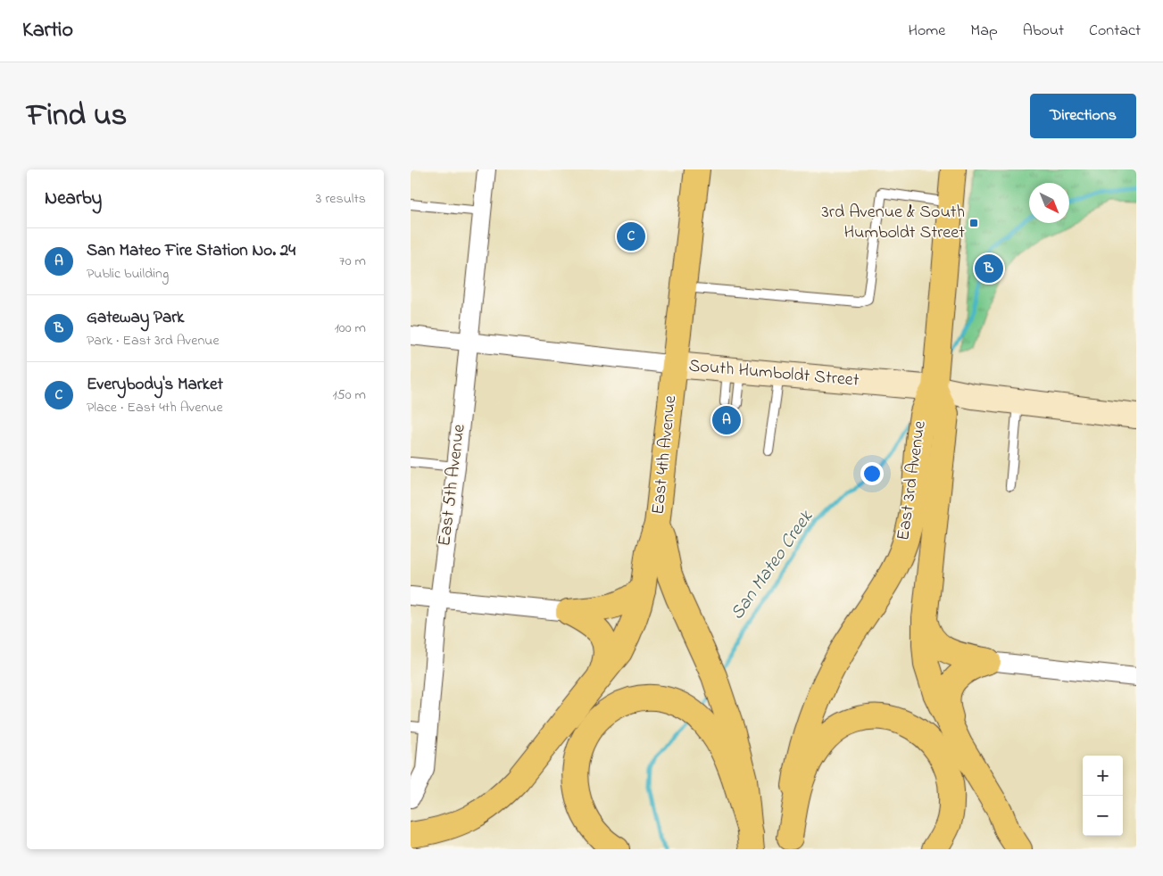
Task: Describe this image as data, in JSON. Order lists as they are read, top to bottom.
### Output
{
  "streets": {
    "main road": ["East 4th Avenue", "East 3rd Avenue"],
    "street": ["South Humboldt Street", "East 5th Avenue"]
  },
  "crossings": [
    ["South Humboldt Street", "East 4th Avenue"],
    ["South Humboldt Street", "East 3rd Avenue"],
    ["South Humboldt Street", "East 5th Avenue"]
  ],
  "water": ["San Mateo Creek"],
  "places": {
    "transit": ["3rd Avenue & South Humboldt Street"]
  },
  "north": "bottom right",
  "page": {
    "header": "Kartio",
    "nav": [
      "Home",
      "Map",
      "About",
      "Contact"
    ],
    "title": "Find us",
    "buttons": "Directions",
    "heading": ["Nearby", "3 results"],
    "pins": ["C", "B", "A"],
    "list": [
      {
        "mark": "A",
        "name": "San Mateo Fire Station No. 24",
        "note": "Public building",
        "value": "70 m"
      },
      {
        "mark": "B",
        "name": "Gateway Park",
        "note": "Park · East 3rd Avenue",
        "value": "100 m"
      },
      {
        "mark": "C",
        "name": "Everybody's Market",
        "note": "Place · East 4th Avenue",
        "value": "150 m"
      }
    ],
    "map_buttons": ["+", "−"]
  }
}
